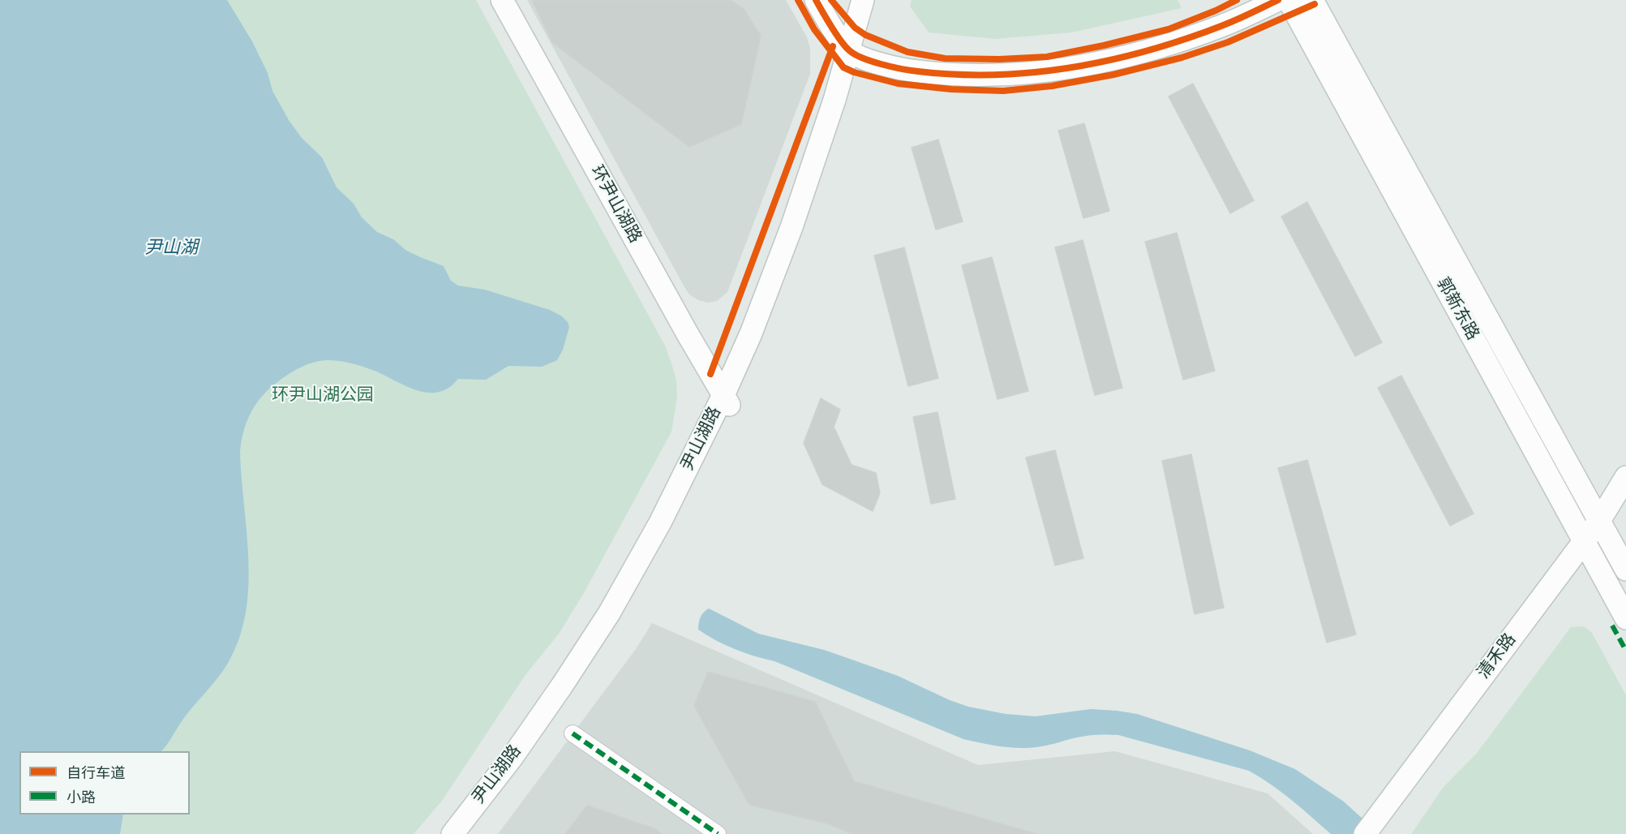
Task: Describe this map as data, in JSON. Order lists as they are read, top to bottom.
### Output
{
  "streets": {
    "main road": [
      "环尹山湖路",
      "郭新东路",
      "尹山湖路",
      "清禾路"
    ]
  },
  "crossings": [
    ["环尹山湖路", "尹山湖路"],
    ["郭新东路", "清禾路"]
  ],
  "water": ["尹山湖"],
  "parks": ["环尹山湖公园"],
  "legend": ["自行车道", "小路"]
}
